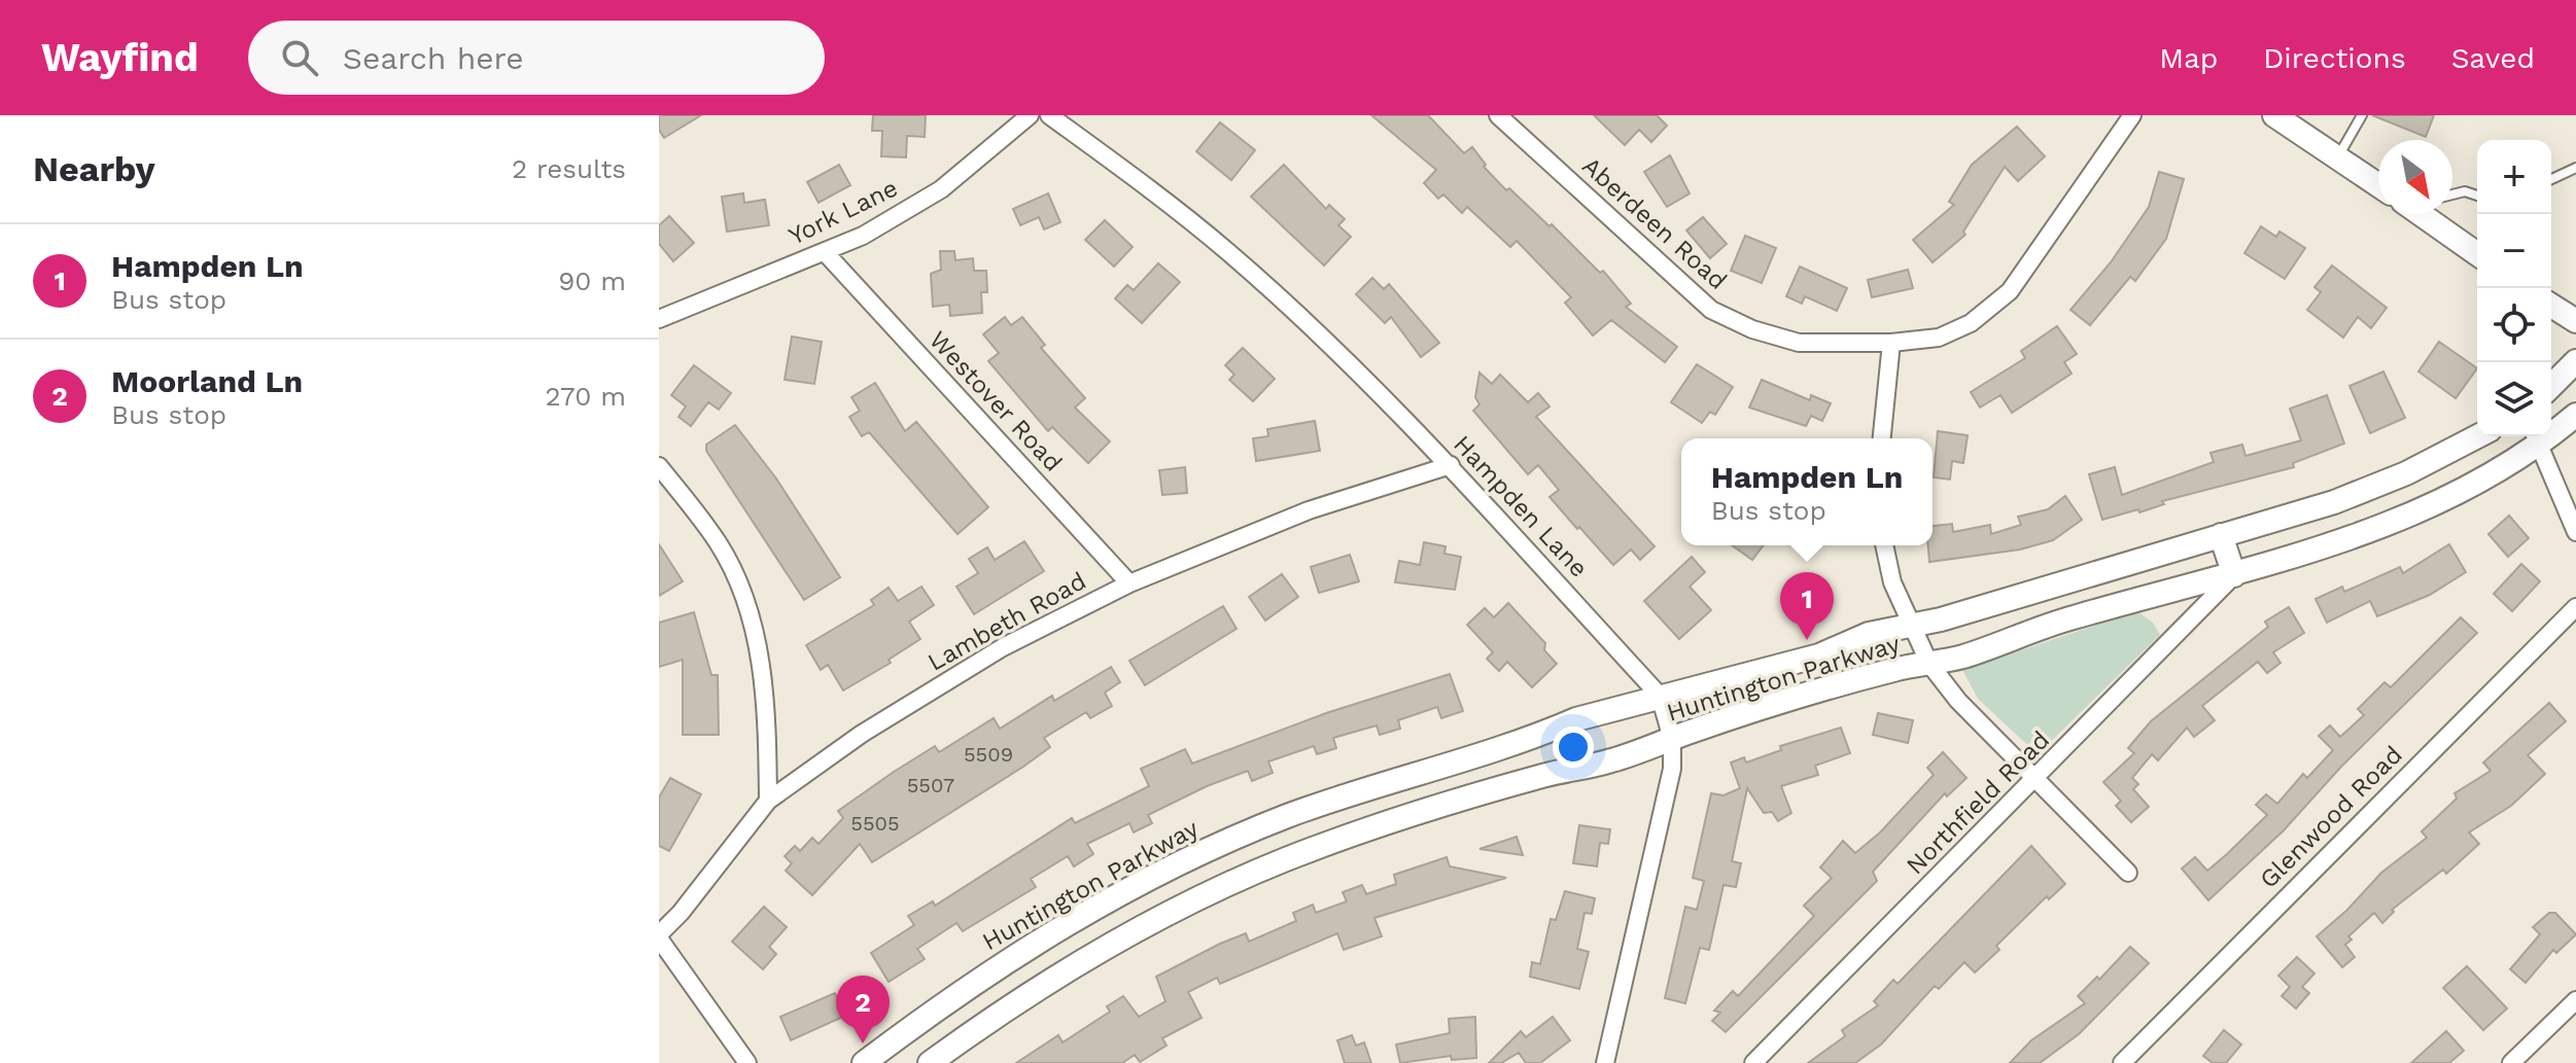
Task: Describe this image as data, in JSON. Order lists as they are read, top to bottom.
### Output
{
  "streets": {
    "street": [
      "York Lane",
      "Aberdeen Road",
      "Westover Road",
      "Hampden Lane",
      "Lambeth Road",
      "Huntington Parkway",
      "Northfield Road",
      "Glenwood Road"
    ]
  },
  "crossings": [
    ["York Lane", "Westover Road"],
    ["Westover Road", "Lambeth Road"],
    ["Hampden Lane", "Lambeth Road"],
    ["Hampden Lane", "Huntington Parkway"],
    ["Huntington Parkway", "Northfield Road"]
  ],
  "house_numbers": ["5509", "5507", "5505"],
  "north": "bottom right",
  "page": {
    "header": "Wayfind",
    "search": "Search here",
    "nav": ["Map", "Directions", "Saved"],
    "heading": ["Nearby", "2 results"],
    "map_buttons": ["+", "−"],
    "list": [
      {
        "mark": "1",
        "name": "Hampden Ln",
        "note": "Bus stop",
        "value": "90 m"
      },
      {
        "mark": "2",
        "name": "Moorland Ln",
        "note": "Bus stop",
        "value": "270 m"
      }
    ],
    "popup": ["Hampden Ln", "Bus stop"],
    "pins": ["1", "2"]
  }
}
